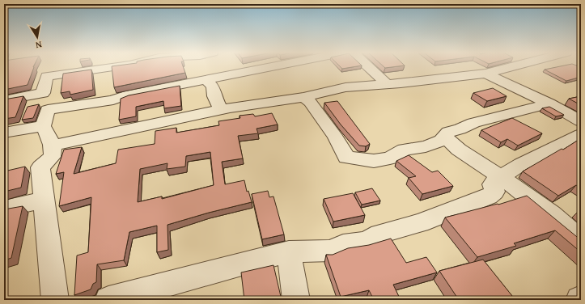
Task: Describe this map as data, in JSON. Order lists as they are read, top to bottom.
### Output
{
  "north": "bottom"
}
